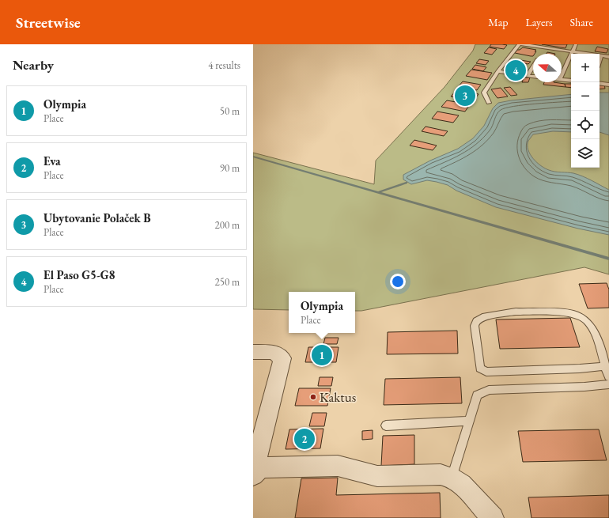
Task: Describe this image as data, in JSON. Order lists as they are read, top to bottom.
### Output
{
  "places": ["Kaktus"],
  "north": "left",
  "page": {
    "header": "Streetwise",
    "nav": ["Map", "Layers", "Share"],
    "heading": ["Nearby", "4 results"],
    "map_buttons": ["+", "−"],
    "pins": [
      "4",
      "3",
      "1",
      "2"
    ],
    "list": [
      {
        "mark": "1",
        "name": "Olympia",
        "note": "Place",
        "value": "50 m"
      },
      {
        "mark": "2",
        "name": "Eva",
        "note": "Place",
        "value": "90 m"
      },
      {
        "mark": "3",
        "name": "Ubytovanie Polaček B",
        "note": "Place",
        "value": "200 m"
      },
      {
        "mark": "4",
        "name": "El Paso G5-G8",
        "note": "Place",
        "value": "250 m"
      }
    ],
    "popup": ["Olympia", "Place"]
  }
}
